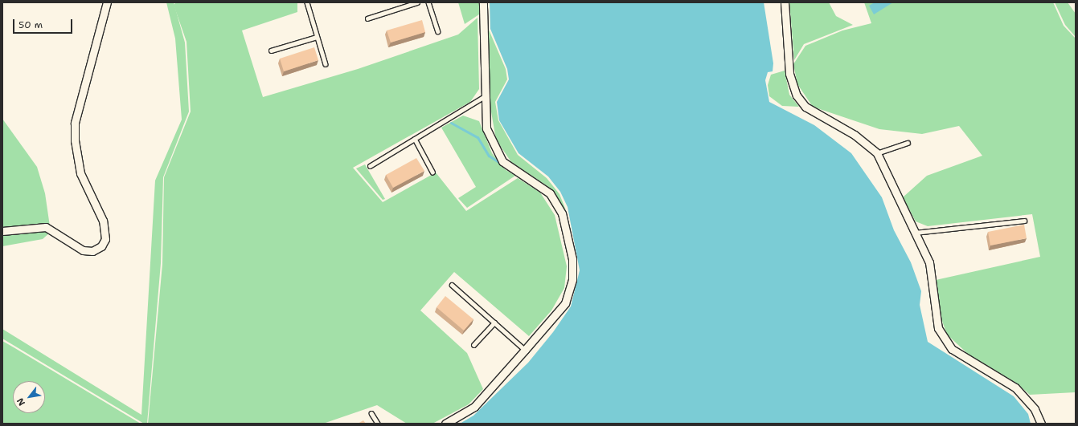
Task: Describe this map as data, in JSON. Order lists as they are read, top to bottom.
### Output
{
  "scale_bar": "50 m",
  "north": "bottom left"
}
